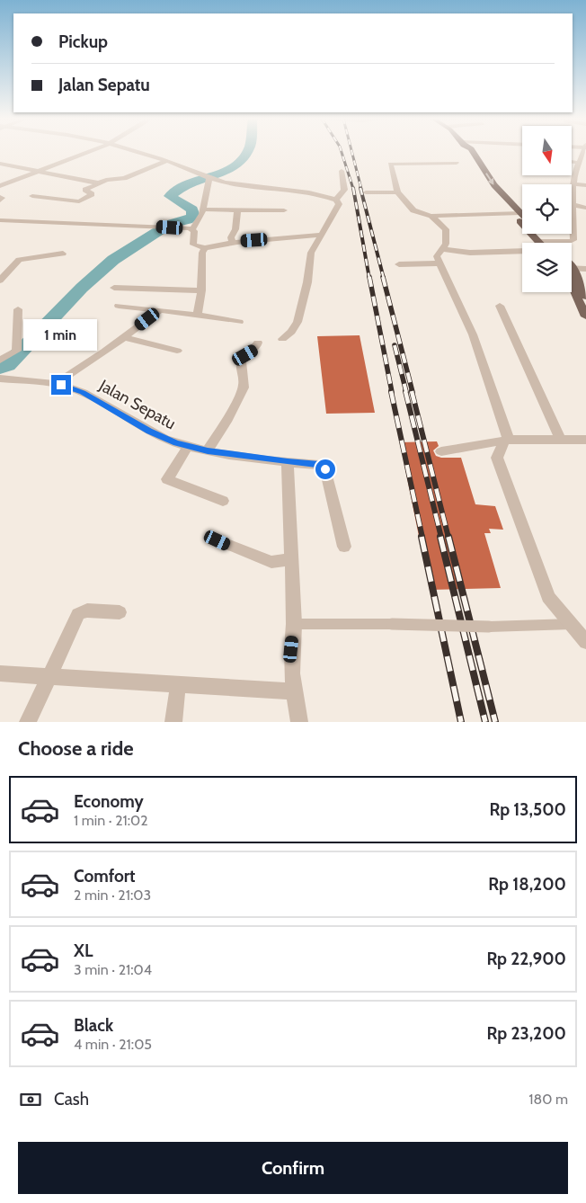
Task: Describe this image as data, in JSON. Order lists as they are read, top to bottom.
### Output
{
  "streets": {
    "street": ["Jalan Sepatu"]
  },
  "north": "bottom",
  "page": {
    "banner": ["Pickup", "Jalan Sepatu"],
    "bubble": "1 min",
    "heading": "Choose a ride",
    "list": [
      {
        "name": "Economy",
        "note": "1 min · 21:02",
        "value": "Rp 13,500"
      },
      {
        "name": "Comfort",
        "note": "2 min · 21:03",
        "value": "Rp 18,200"
      },
      {
        "name": "XL",
        "note": "3 min · 21:04",
        "value": "Rp 22,900"
      },
      {
        "name": "Black",
        "note": "4 min · 21:05",
        "value": "Rp 23,200"
      }
    ],
    "pay": ["Cash", "180 m"],
    "buttons": "Confirm"
  }
}
